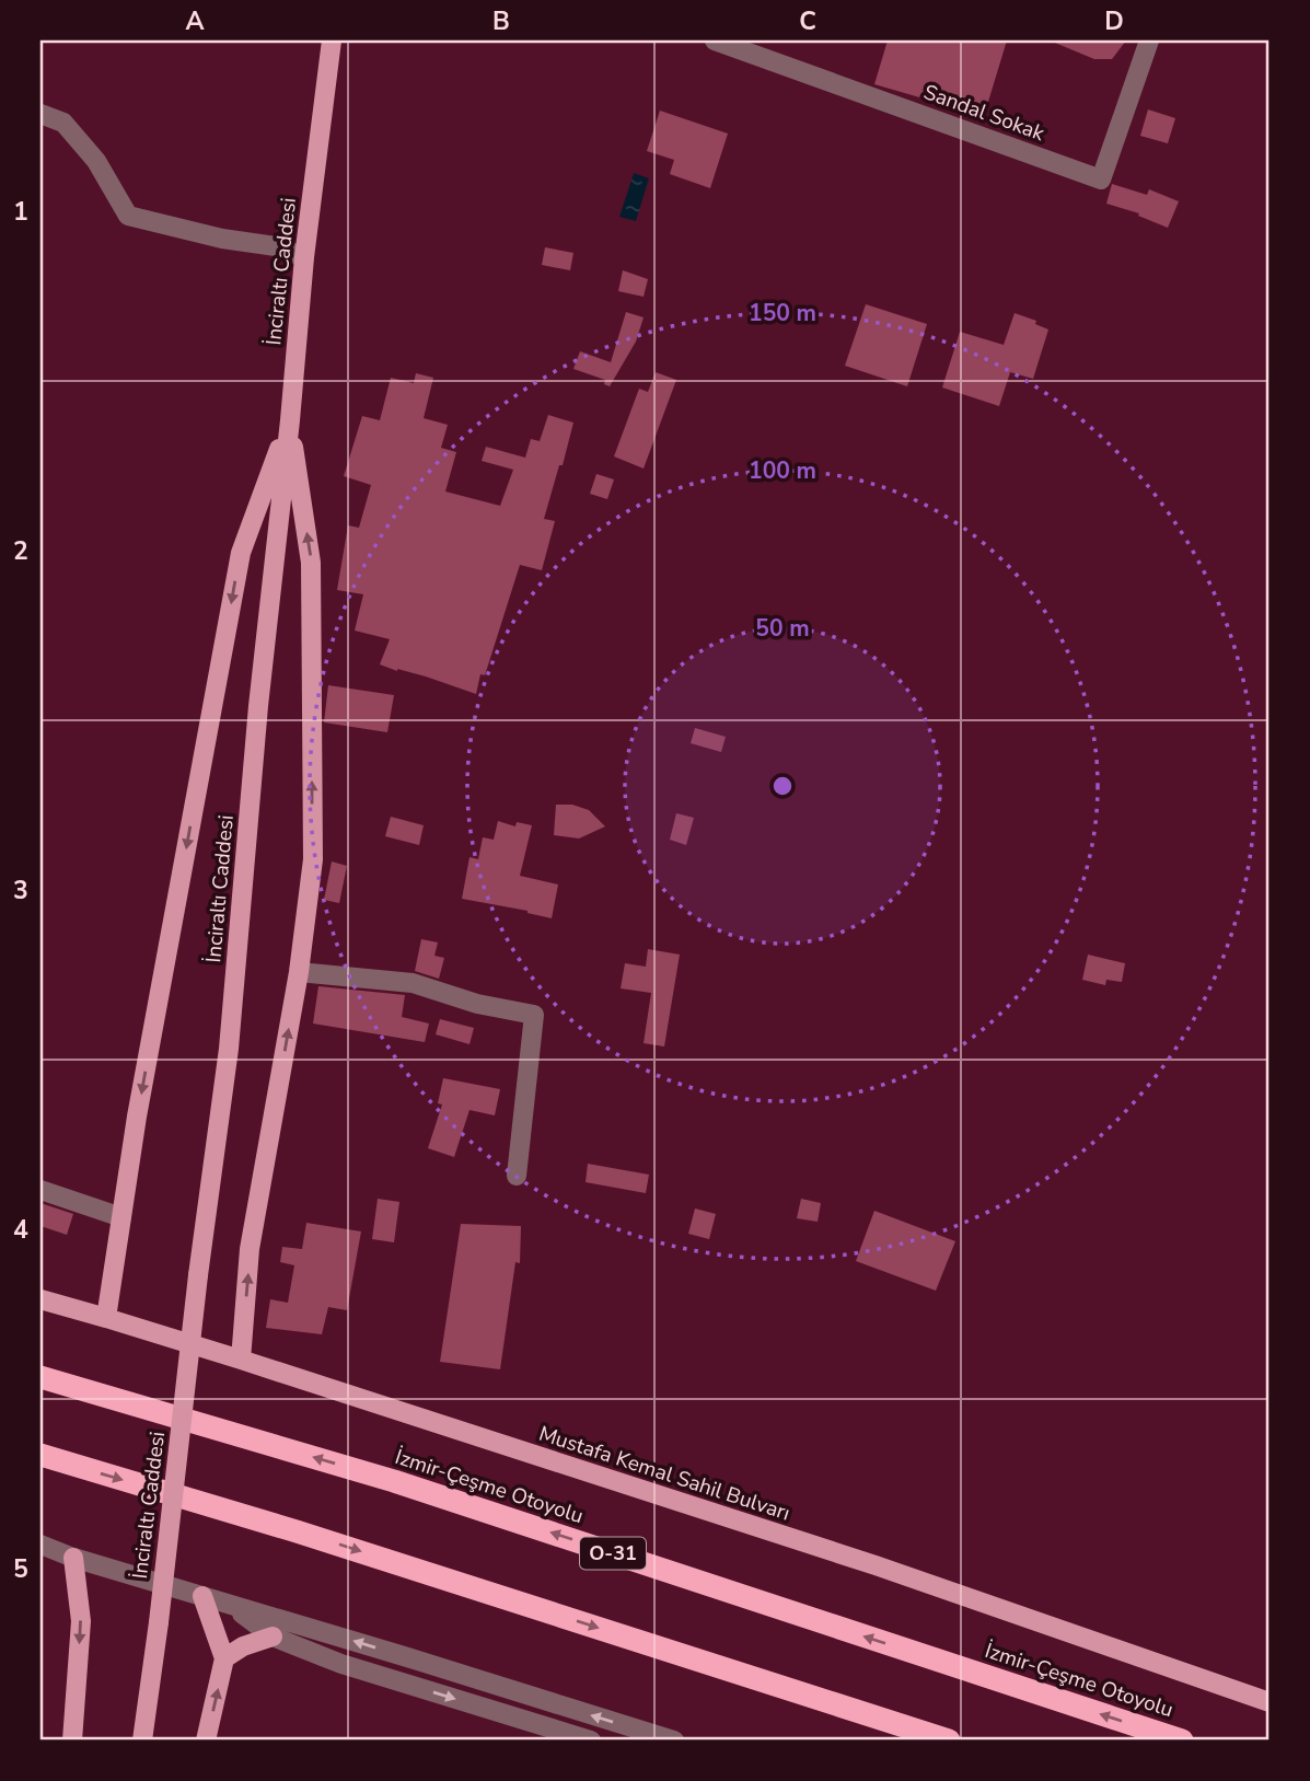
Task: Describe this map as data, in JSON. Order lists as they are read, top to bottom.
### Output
{
  "streets": {
    "highway": ["İzmir-Çeşme Otoyolu", "O-31"],
    "main road": ["İnciraltı Caddesi", "Mustafa Kemal Sahil Bulvarı"],
    "street": ["Sandal Sokak"]
  },
  "grid": {
    "columns": [
      "A",
      "B",
      "C",
      "D"
    ],
    "rows": [
      "1",
      "2",
      "3",
      "4",
      "5"
    ]
  },
  "rings": ["150 m", "100 m", "50 m"]
}
